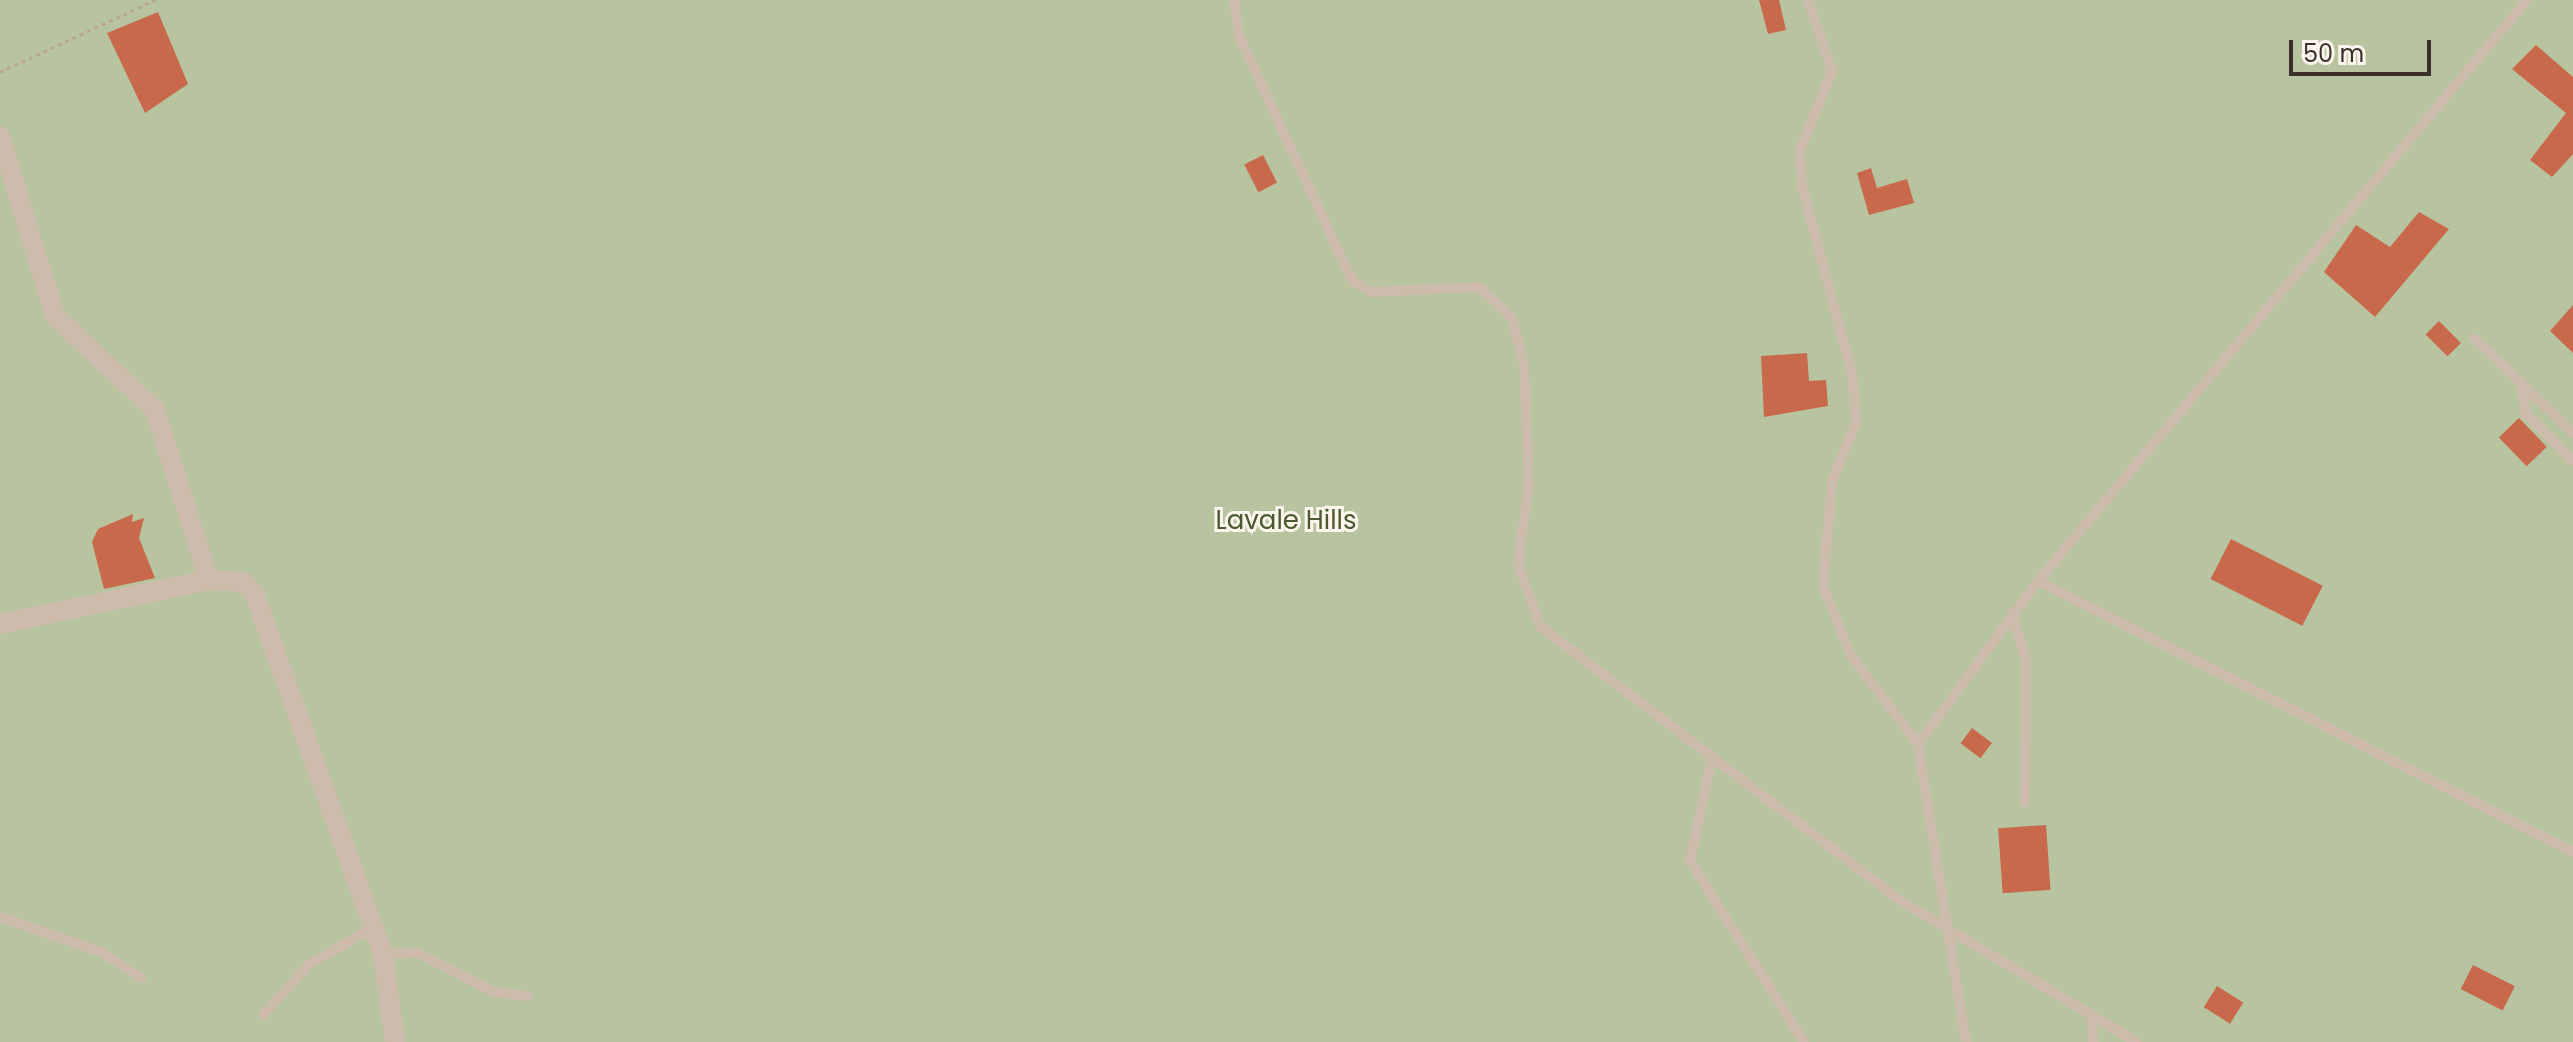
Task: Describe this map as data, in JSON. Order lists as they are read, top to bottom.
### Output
{
  "parks": ["Lavale Hills"],
  "scale_bar": "50 m"
}
